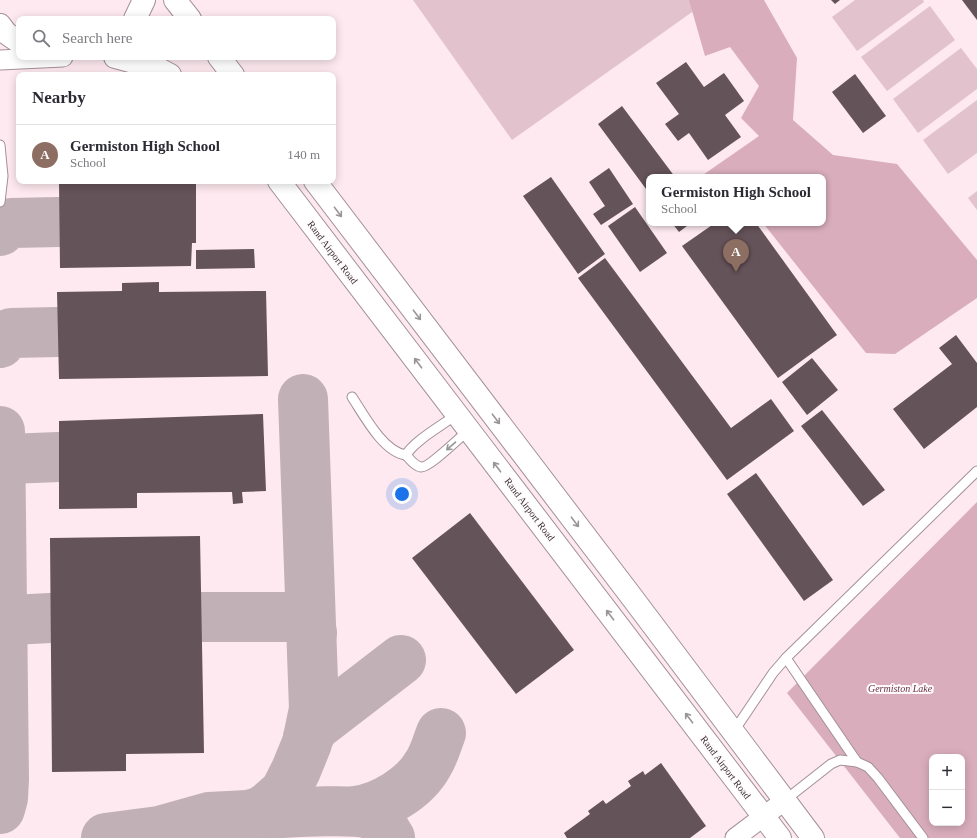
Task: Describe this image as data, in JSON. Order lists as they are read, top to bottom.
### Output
{
  "streets": {
    "street": ["Rand Airport Road"]
  },
  "parks": ["Germiston Lake"],
  "page": {
    "search": "Search here",
    "heading": "Nearby",
    "list": [
      {
        "mark": "A",
        "name": "Germiston High School",
        "note": "School",
        "value": "140 m"
      }
    ],
    "popup": ["Germiston High School", "School"],
    "pins": "A",
    "map_buttons": ["+", "−"]
  }
}
